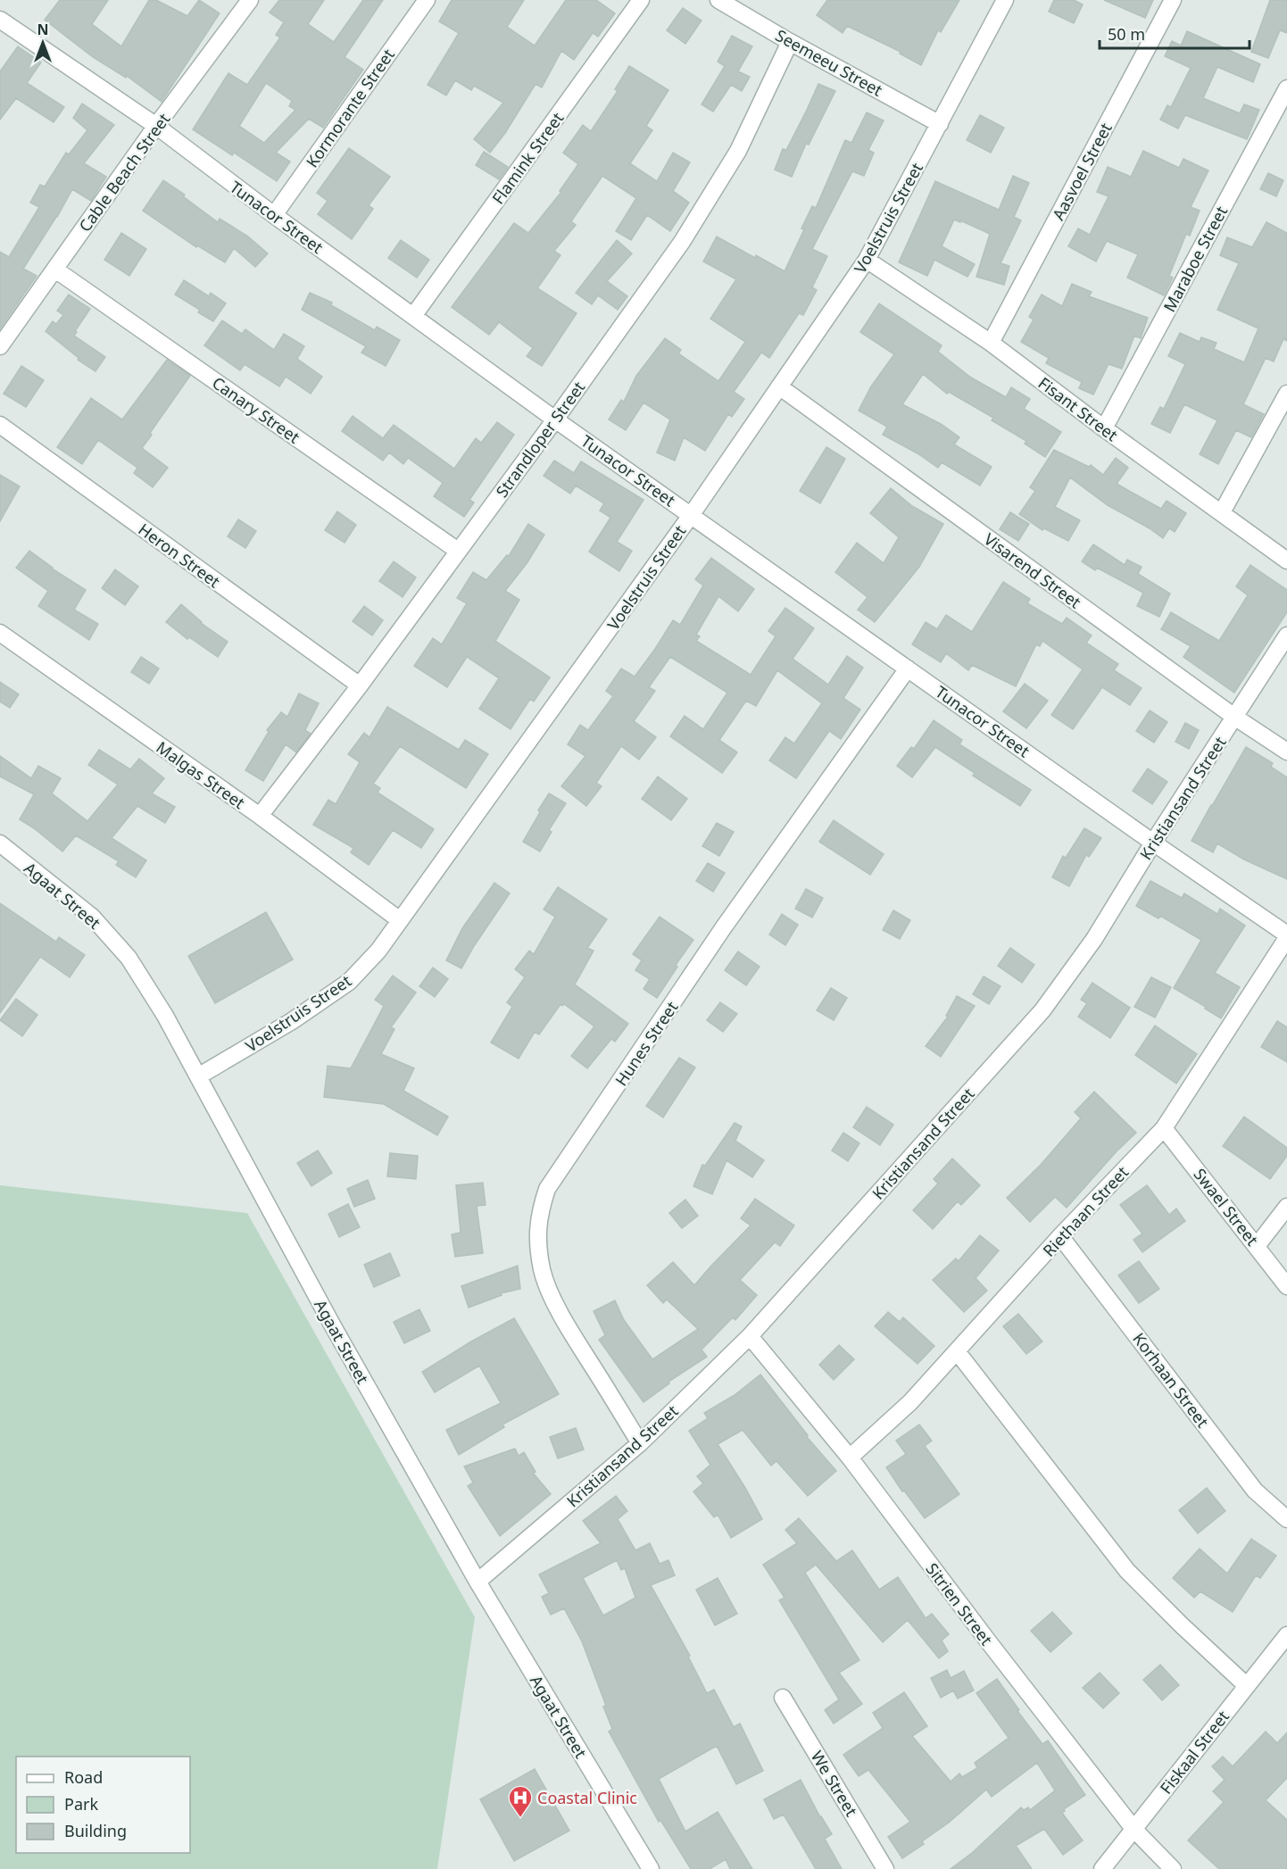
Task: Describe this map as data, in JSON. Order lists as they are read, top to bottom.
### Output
{
  "streets": {
    "street": [
      "Seemeeu Street",
      "Kormorante Street",
      "Flamink Street",
      "Aasvoel Street",
      "Cable Beach Street",
      "Tunacor Street",
      "Voelstruis Street",
      "Maraboe Street",
      "Fisant Street",
      "Canary Street",
      "Strandloper Street",
      "Heron Street",
      "Visarend Street",
      "Malgas Street",
      "Kristiansand Street",
      "Agaat Street",
      "Hunes Street",
      "Swael Street",
      "Riethaan Street",
      "Korhaan Street",
      "Sitrien Street",
      "Fiskaal Street",
      "We Street"
    ]
  },
  "crossings": [
    ["Seemeeu Street", "Voelstruis Street"],
    ["Seemeeu Street", "Strandloper Street"],
    ["Kormorante Street", "Tunacor Street"],
    ["Flamink Street", "Tunacor Street"],
    ["Aasvoel Street", "Fisant Street"],
    ["Cable Beach Street", "Tunacor Street"],
    ["Cable Beach Street", "Canary Street"],
    ["Tunacor Street", "Voelstruis Street"],
    ["Tunacor Street", "Strandloper Street"],
    ["Tunacor Street", "Kristiansand Street"],
    ["Tunacor Street", "Hunes Street"],
    ["Tunacor Street", "Riethaan Street"],
    ["Voelstruis Street", "Fisant Street"],
    ["Voelstruis Street", "Visarend Street"],
    ["Voelstruis Street", "Malgas Street"],
    ["Voelstruis Street", "Agaat Street"],
    ["Maraboe Street", "Fisant Street"],
    ["Canary Street", "Strandloper Street"],
    ["Strandloper Street", "Heron Street"],
    ["Strandloper Street", "Malgas Street"],
    ["Visarend Street", "Kristiansand Street"],
    ["Kristiansand Street", "Agaat Street"],
    ["Kristiansand Street", "Hunes Street"],
    ["Kristiansand Street", "Sitrien Street"],
    ["Swael Street", "Riethaan Street"],
    ["Riethaan Street", "Korhaan Street"],
    ["Riethaan Street", "Sitrien Street"],
    ["Sitrien Street", "Fiskaal Street"]
  ],
  "places": {
    "hospital": ["Coastal Clinic"]
  },
  "legend": ["Road", "Park", "Building"],
  "scale_bar": "50 m",
  "north": "top"
}
